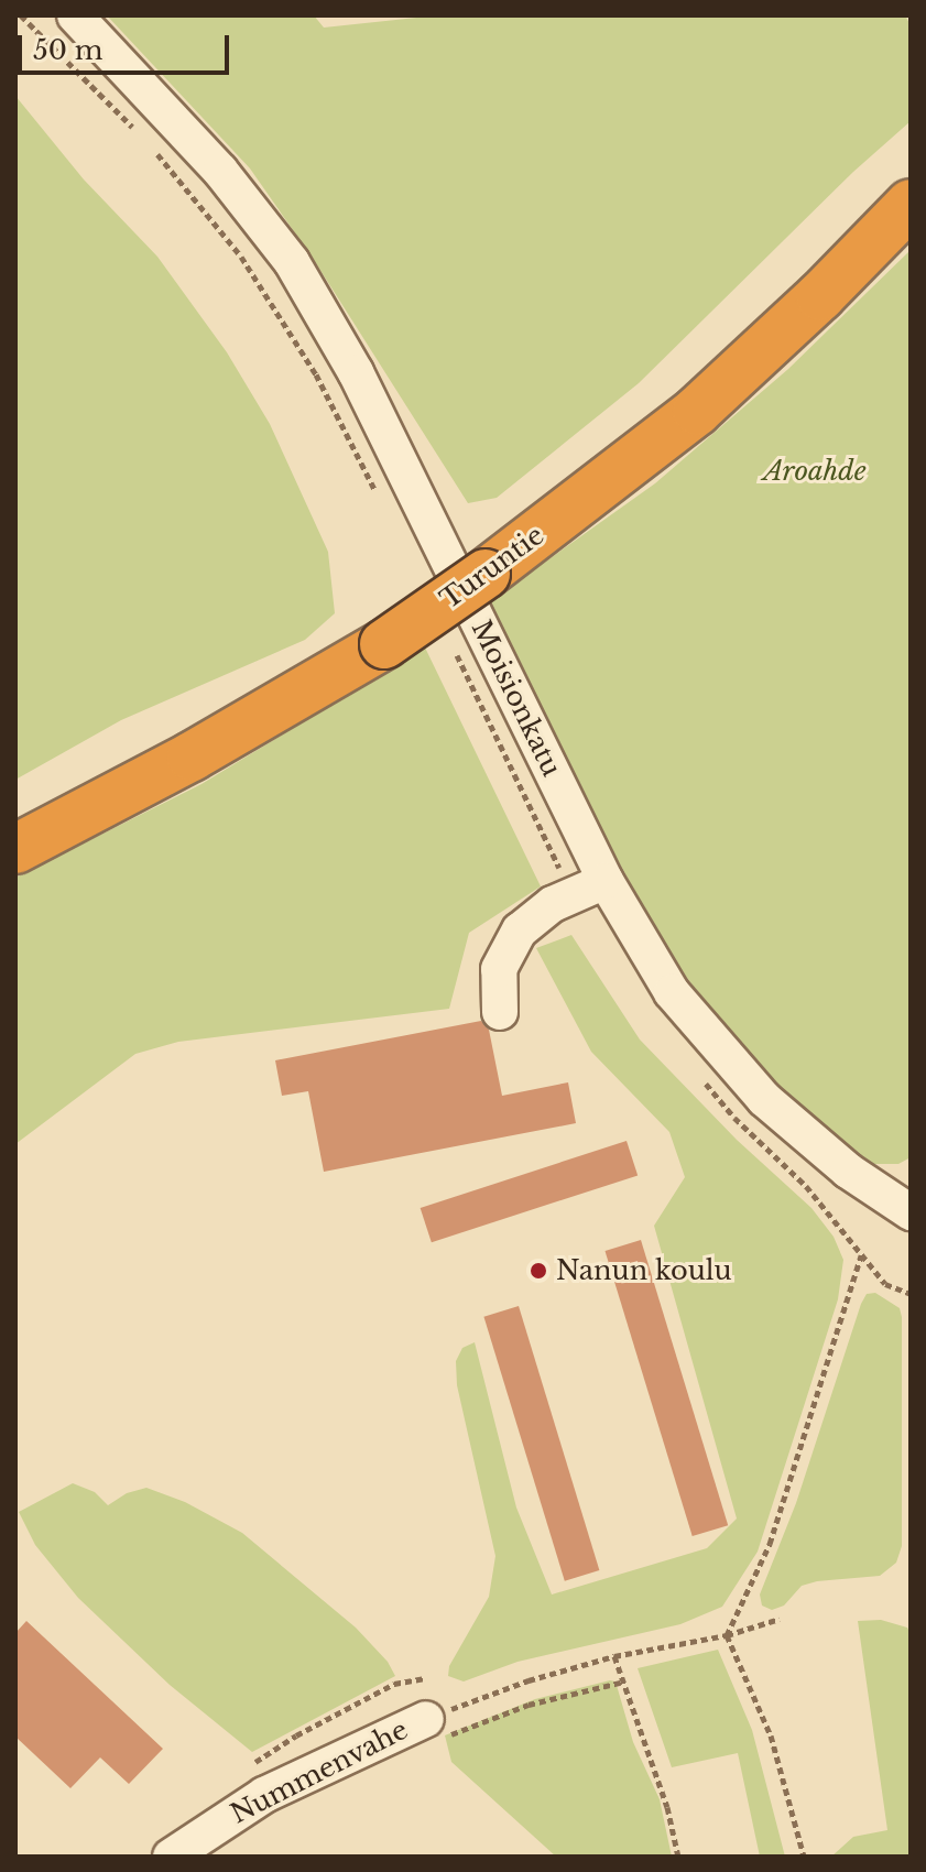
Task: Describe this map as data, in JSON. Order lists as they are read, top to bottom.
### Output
{
  "streets": {
    "highway": ["Turuntie"],
    "street": ["Moisionkatu", "Nummenvahe"]
  },
  "parks": ["Aroahde"],
  "places": ["Nanun koulu"],
  "scale_bar": "50 m"
}
